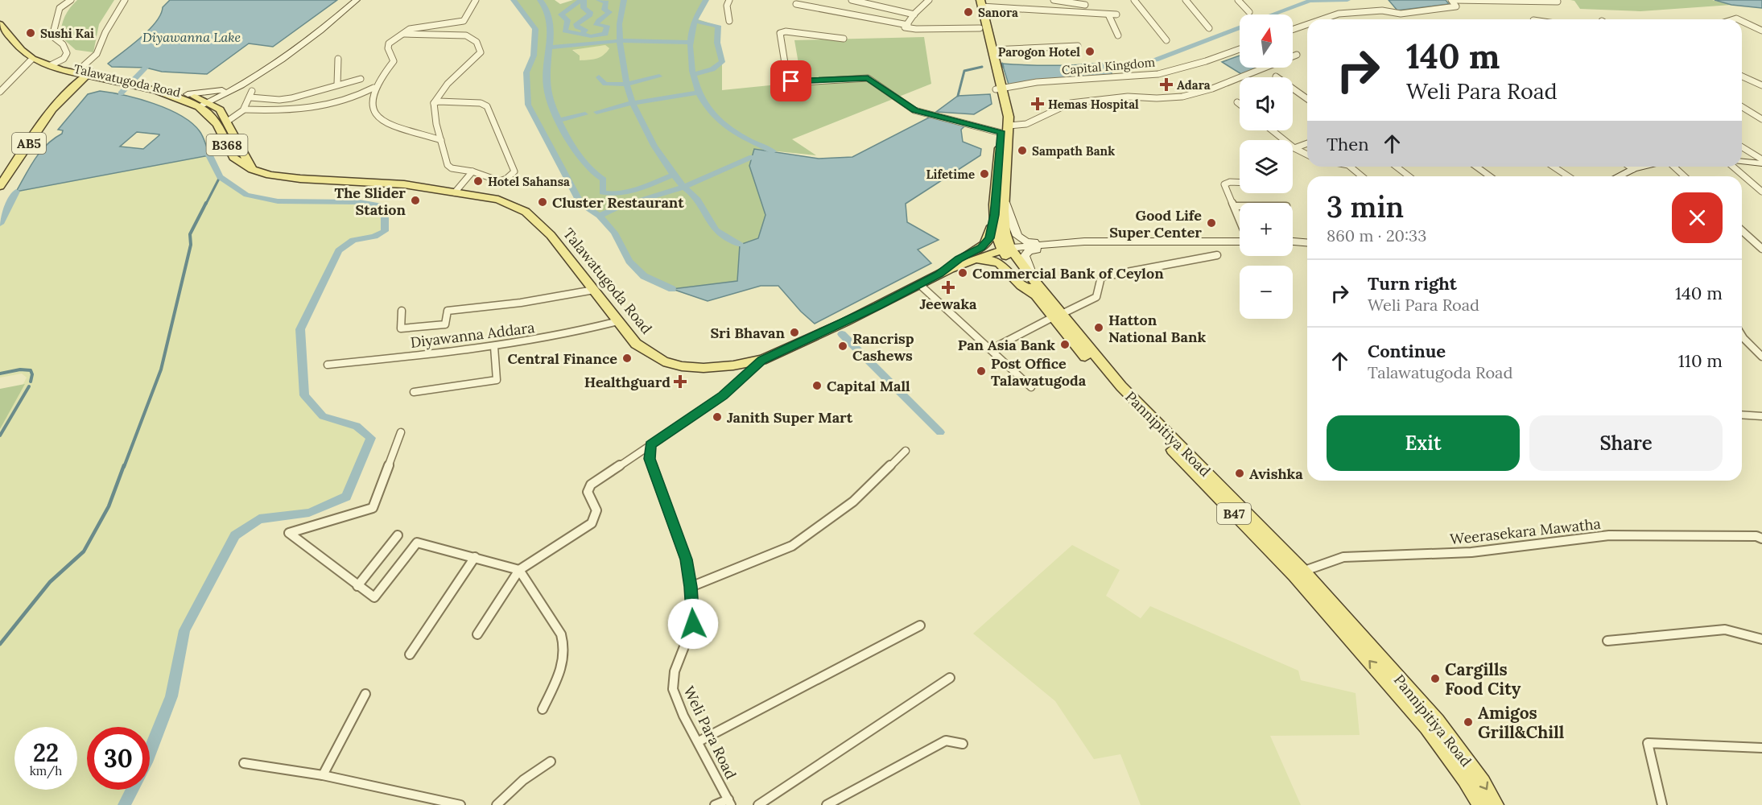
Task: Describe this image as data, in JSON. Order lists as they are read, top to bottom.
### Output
{
  "streets": {
    "main road": [
      "Talawatugoda Road",
      "AB5",
      "B368",
      "Pannipitiya Road",
      "B47"
    ],
    "street": [
      "Capital Kingdom",
      "Diyawanna Addara",
      "Weerasekara Mawatha",
      "Weli Para Road"
    ]
  },
  "crossings": [
    ["Capital Kingdom", "Pannipitiya Road"],
    ["Talawatugoda Road", "AB5"],
    ["Talawatugoda Road", "B368"],
    ["Talawatugoda Road", "Diyawanna Addara"],
    ["Talawatugoda Road", "Pannipitiya Road"],
    ["Pannipitiya Road", "Weerasekara Mawatha"]
  ],
  "water": ["Diyawanna Lake"],
  "places": {
    "other": [
      "Sanora",
      "Sushi Kai",
      "Parogon Hotel",
      "Sampath Bank",
      "Lifetime",
      "Hotel Sahansa",
      "The Slider Station",
      "Cluster Restaurant",
      "Good Life Super Center",
      "Commercial Bank of Ceylon",
      "Hatton National Bank",
      "Sri Bhavan",
      "Pan Asia Bank",
      "Rancrisp Cashews",
      "Central Finance",
      "Post Office Talawatugoda",
      "Capital Mall",
      "Janith Super Mart",
      "Avishka",
      "Cargills Food City",
      "Amigos Grill&Chill"
    ],
    "health": [
      "Adara",
      "Hemas Hospital",
      "Jeewaka",
      "Healthguard"
    ]
  },
  "north": "top",
  "page": {
    "map_buttons": ["+", "−"],
    "turn": ["140 m", "Weli Para Road"],
    "then": "Then",
    "heading": ["3 min", "860 m · 20:33"],
    "list": [
      {
        "name": "Turn right",
        "note": "Weli Para Road",
        "value": "140 m"
      },
      {
        "name": "Continue",
        "note": "Talawatugoda Road",
        "value": "110 m"
      }
    ],
    "buttons": ["Exit", "Share"],
    "speed": "22 km/h",
    "limit": "30"
  }
}
